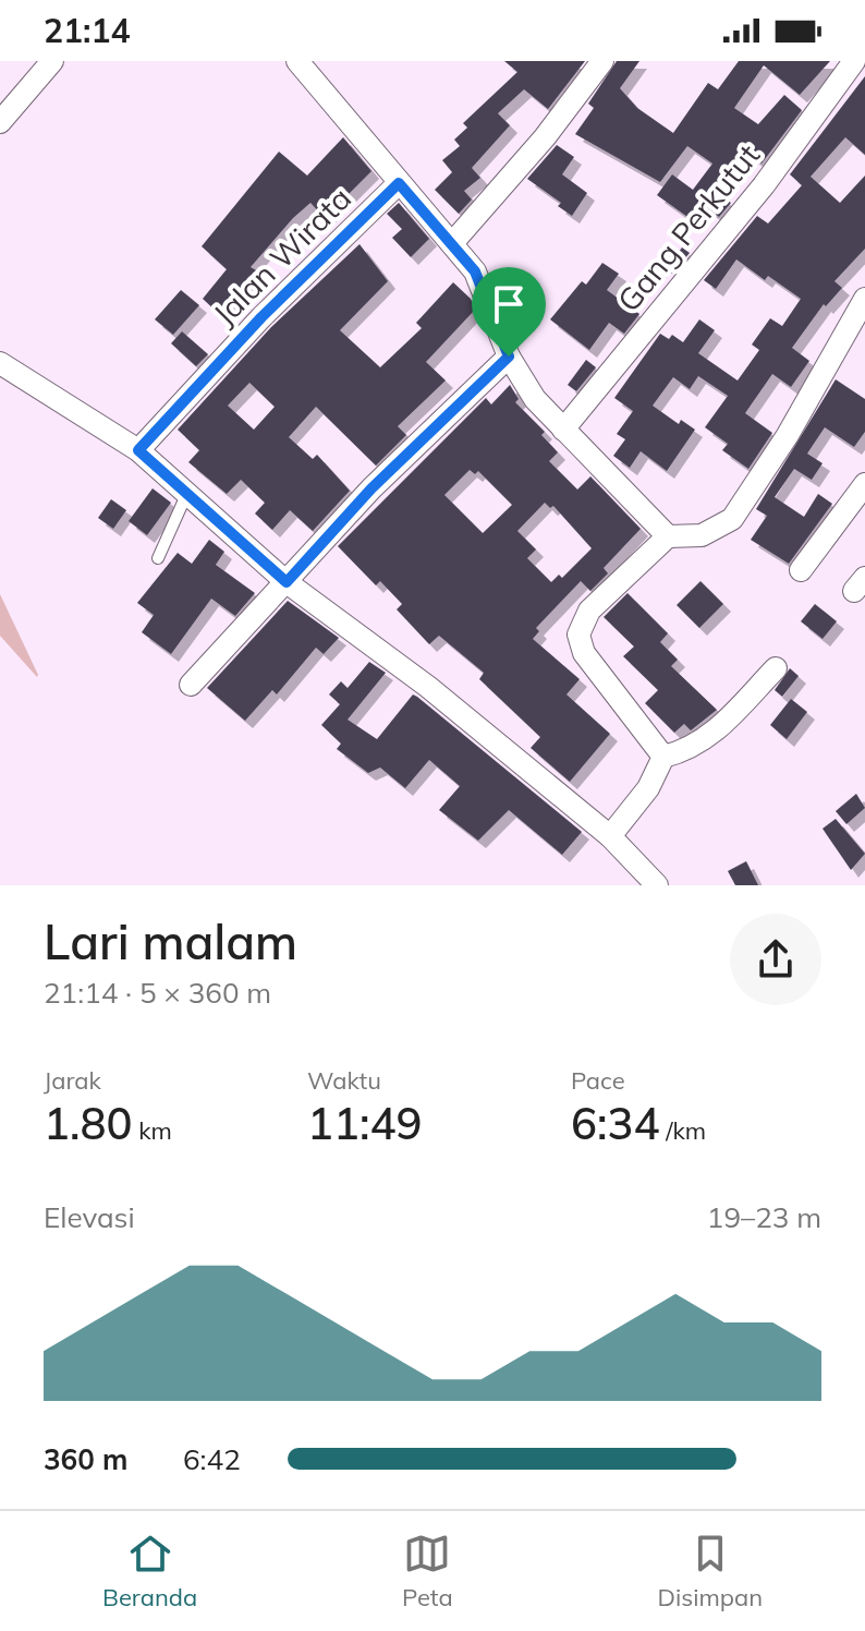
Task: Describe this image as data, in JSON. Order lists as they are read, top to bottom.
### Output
{
  "streets": {
    "street": ["Gang Perkutut", "Jalan Wirata"]
  },
  "page": {
    "status": "21:14",
    "heading": ["Lari malam", "21:14 · 5 × 360 m"],
    "stats": [
      ["Jarak", "1.80 km"],
      ["Waktu", "11:49"],
      ["Pace", "6:34 /km"]
    ],
    "chart": ["Elevasi", "19–23 m"],
    "list": [
      {
        "name": "360 m",
        "note": "6:42"
      }
    ],
    "tabs": ["Beranda", "Peta", "Disimpan"]
  }
}
